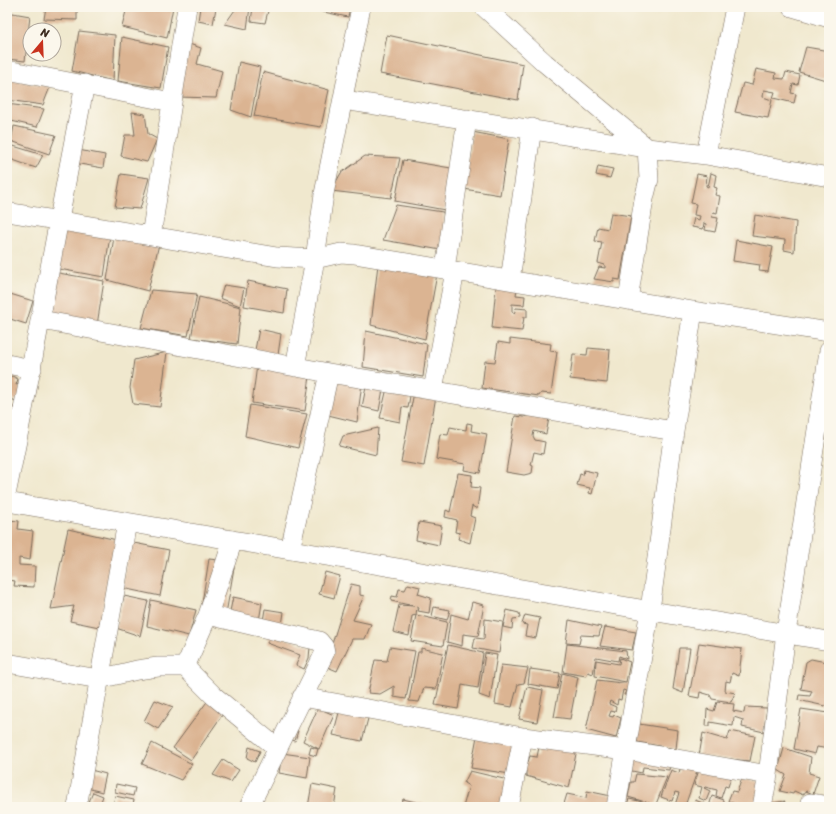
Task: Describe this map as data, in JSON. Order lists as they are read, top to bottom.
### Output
{
  "north": "top"
}
